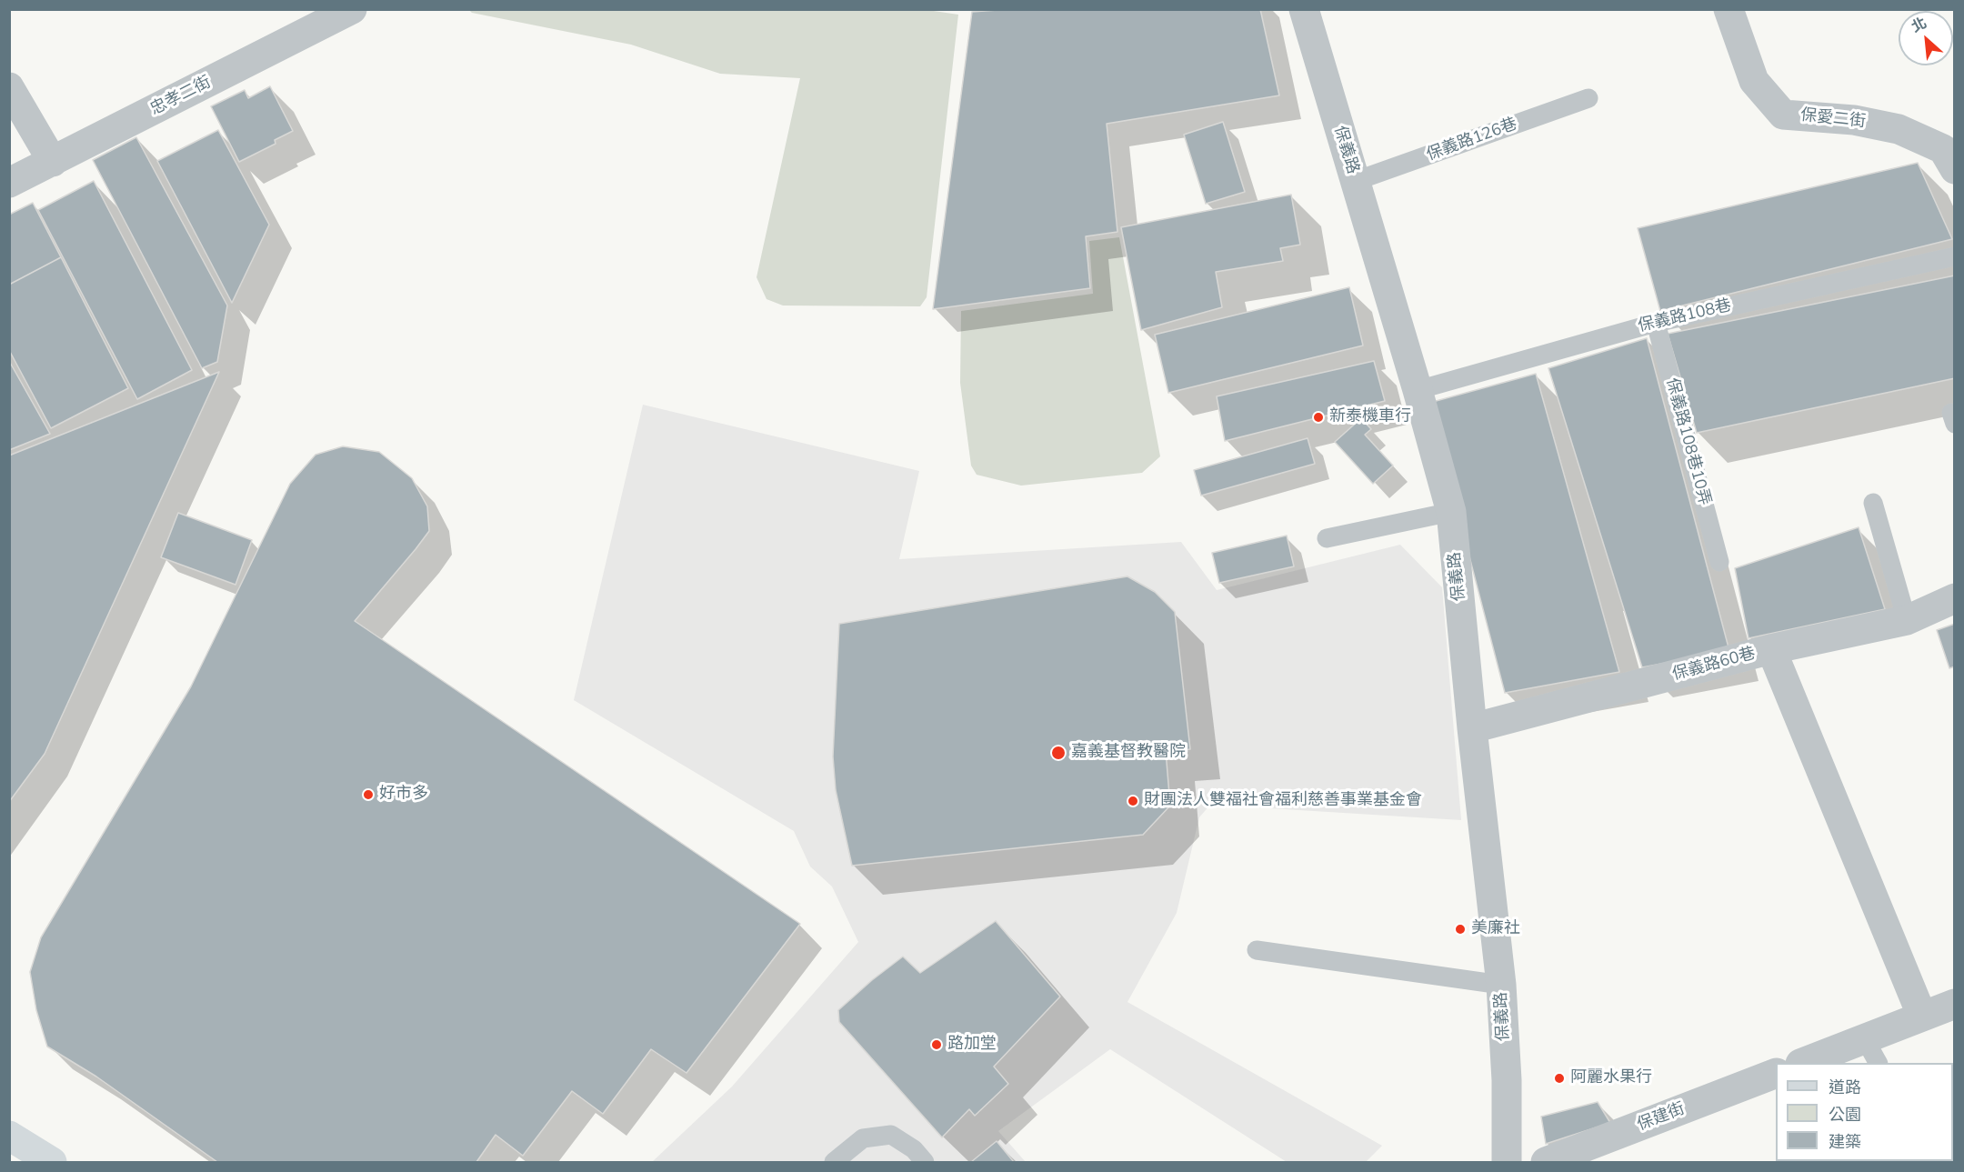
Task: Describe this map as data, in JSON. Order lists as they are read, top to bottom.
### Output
{
  "streets": {
    "street": [
      "忠孝二街",
      "保愛二街",
      "保義路",
      "保義路60巷",
      "保建街"
    ],
    "lane": ["保義路126巷", "保義路108巷", "保義路108巷10弄"]
  },
  "crossings": [
    ["保義路126巷", "保義路"],
    ["保義路", "保義路108巷"],
    ["保義路", "保義路60巷"],
    ["保義路108巷", "保義路108巷10弄"]
  ],
  "places": [
    "新泰機車行",
    "嘉義基督教醫院",
    "好市多",
    "財團法人雙福社會福利慈善事業基金會",
    "美廉社",
    "路加堂",
    "阿麗水果行"
  ],
  "legend": ["道路", "公園", "建築"],
  "north": "top left"
}
